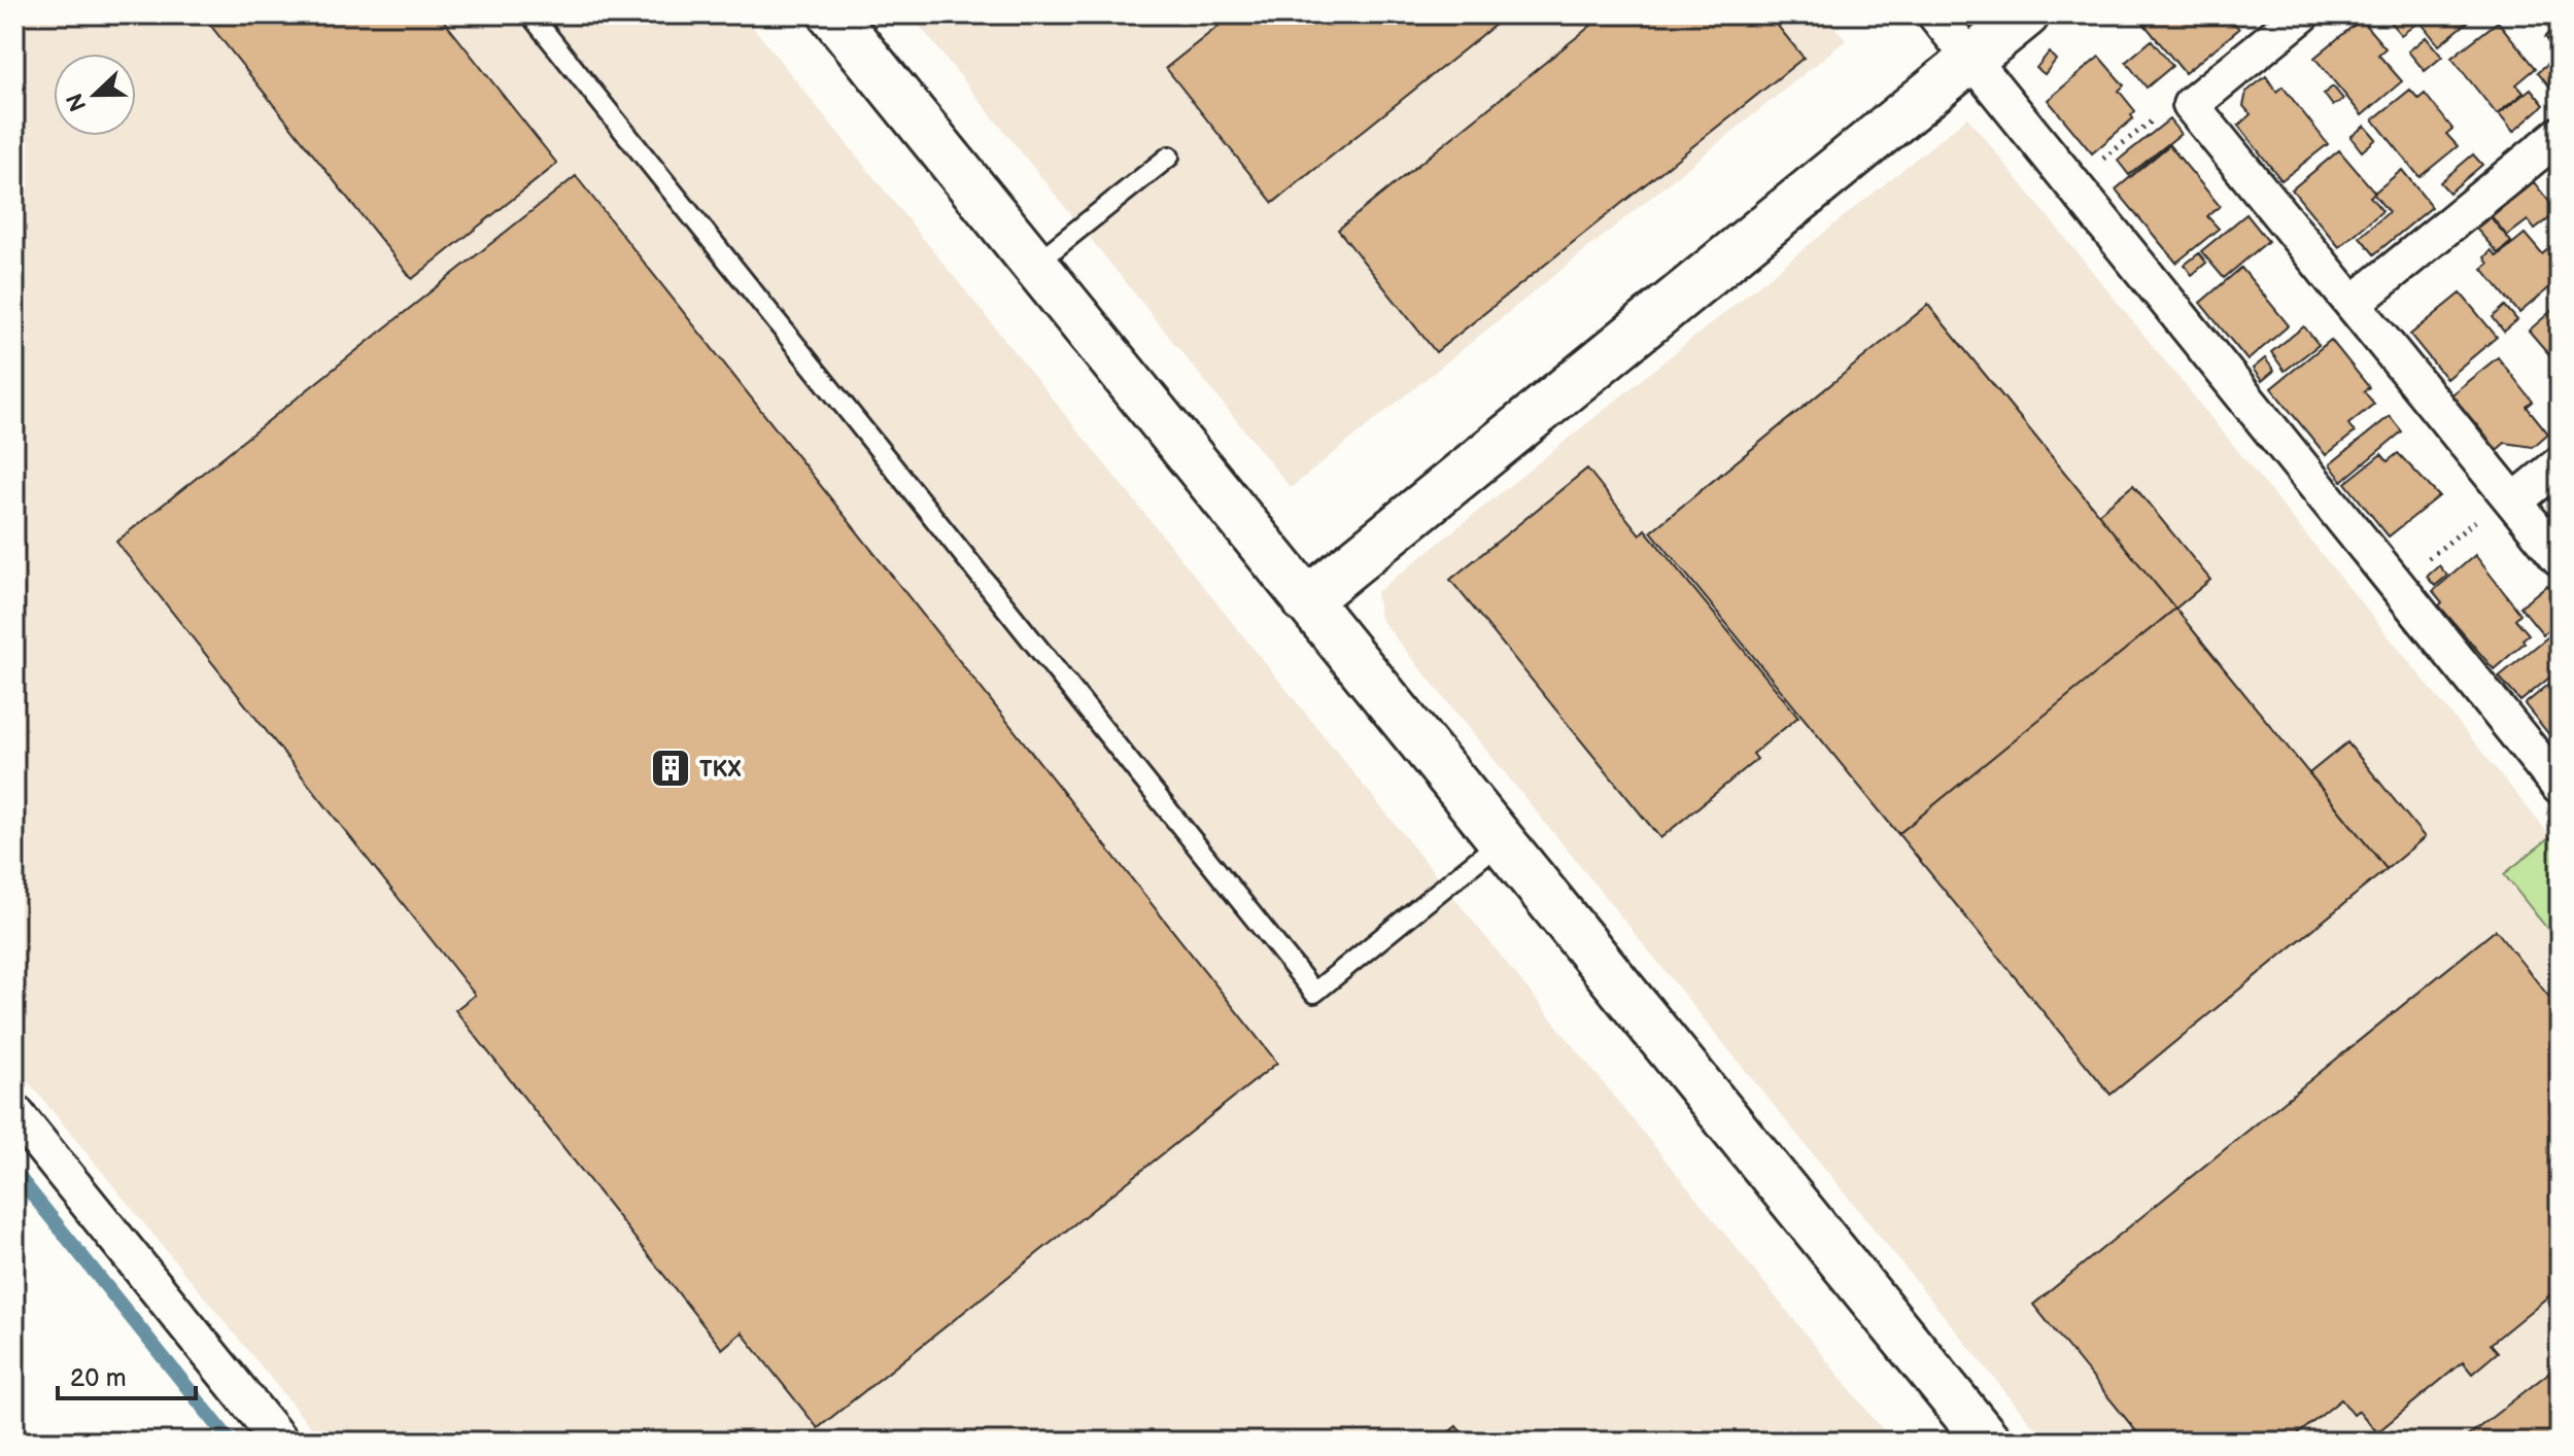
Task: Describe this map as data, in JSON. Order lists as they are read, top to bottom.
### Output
{
  "places": {
    "building": ["TKX"]
  },
  "scale_bar": "20 m",
  "north": "left"
}
